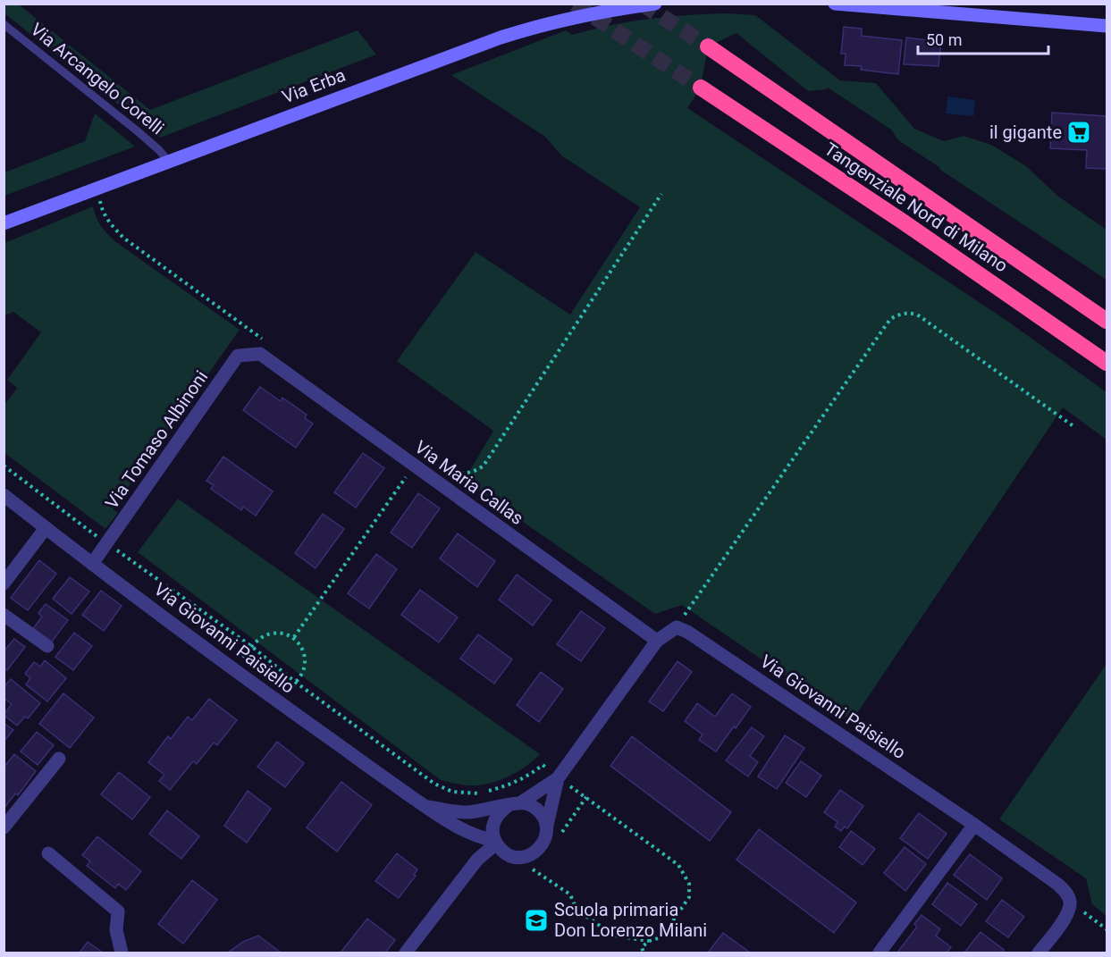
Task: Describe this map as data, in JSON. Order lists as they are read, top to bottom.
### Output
{
  "streets": {
    "highway": ["Tangenziale Nord di Milano"],
    "main road": ["Via Erba"],
    "street": ["Via Tomaso Albinoni", "Via Maria Callas", "Via Giovanni Paisiello"],
    "lane": ["Via Arcangelo Corelli"]
  },
  "crossings": [
    ["Via Arcangelo Corelli", "Via Erba"],
    ["Via Tomaso Albinoni", "Via Maria Callas"],
    ["Via Tomaso Albinoni", "Via Giovanni Paisiello"],
    ["Via Maria Callas", "Via Giovanni Paisiello"]
  ],
  "places": {
    "supermarket": ["il gigante"],
    "school or university": ["Scuola primaria Don Lorenzo Milani"]
  },
  "scale_bar": "50 m"
}
